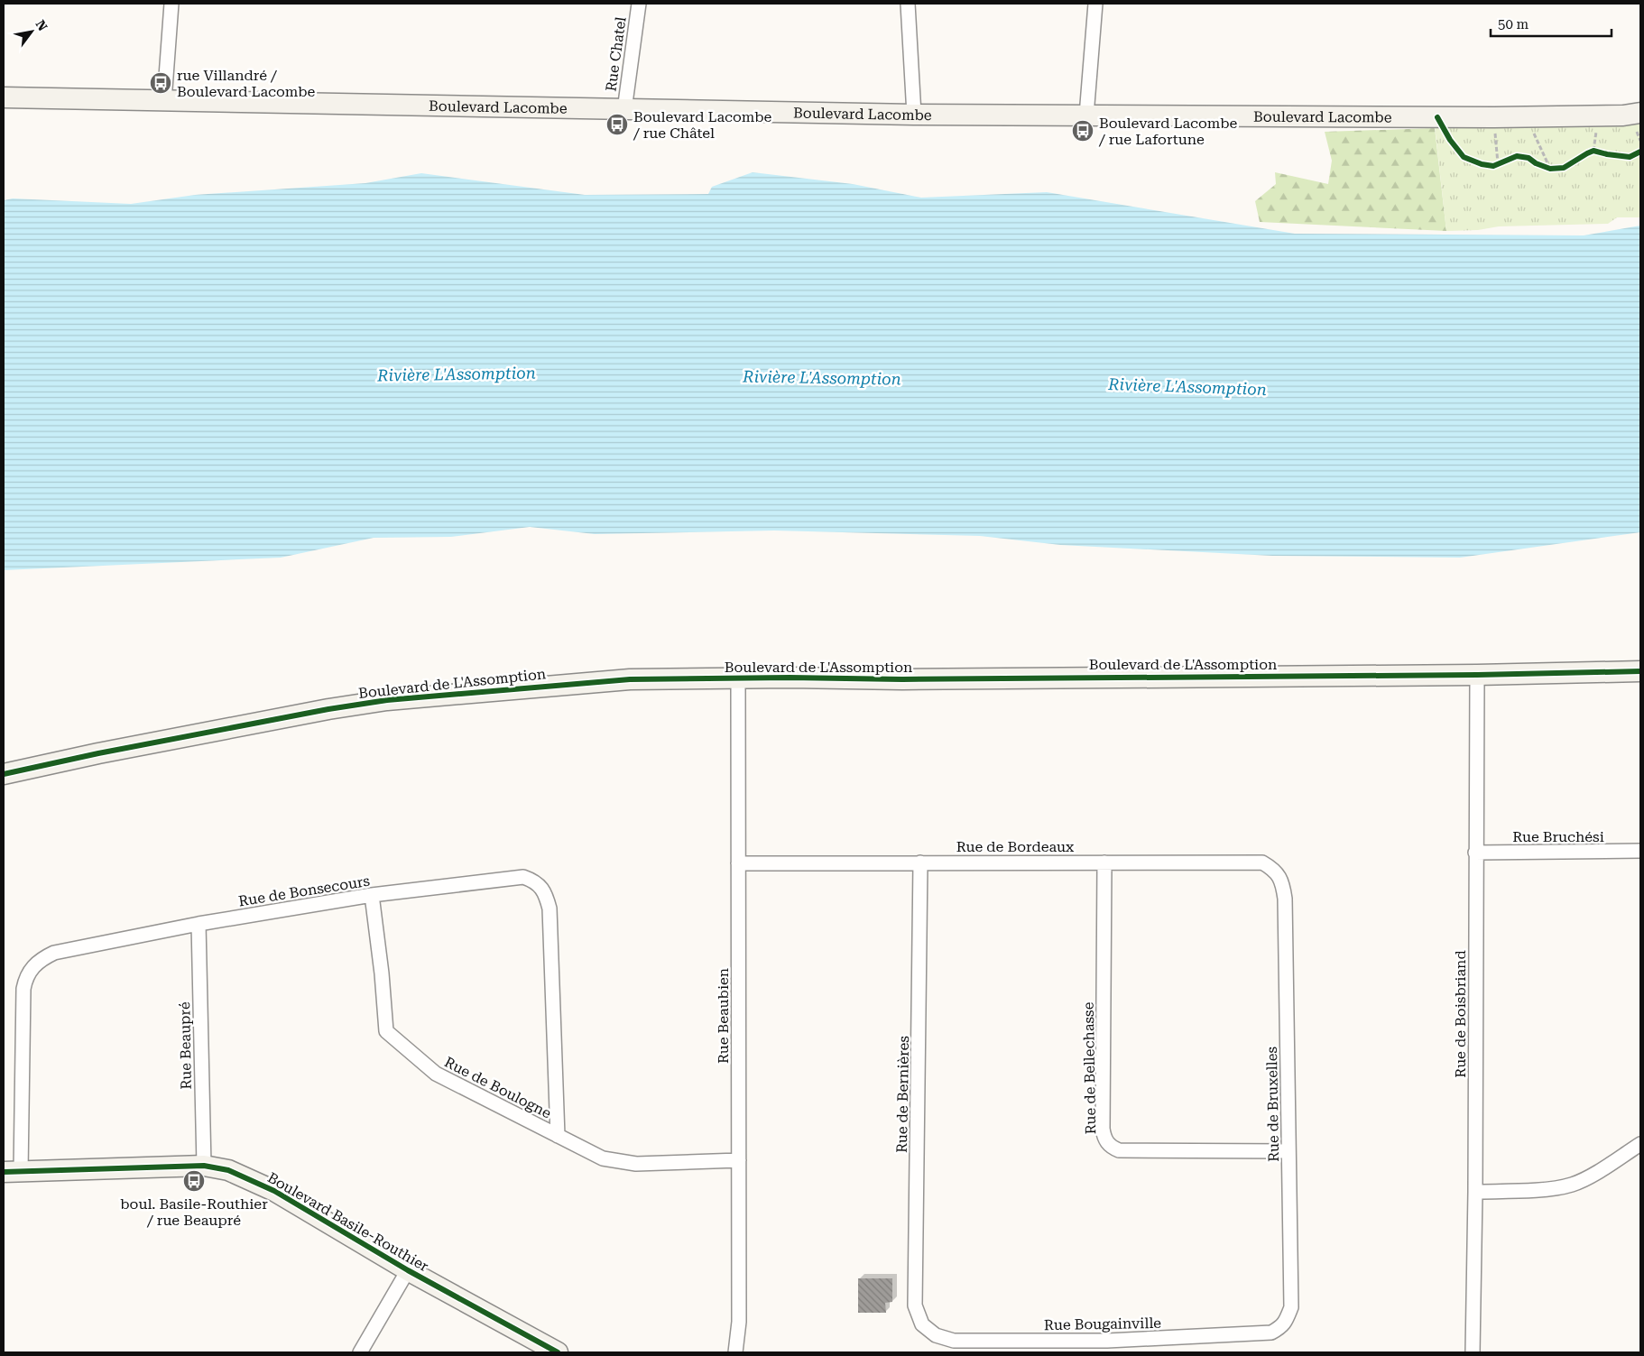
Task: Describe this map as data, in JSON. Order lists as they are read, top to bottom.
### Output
{
  "streets": {
    "street": [
      "Rue Chatel",
      "Boulevard Lacombe",
      "Boulevard de L'Assomption",
      "Rue Bruchési",
      "Rue de Bordeaux",
      "Rue de Bonsecours",
      "Rue de Boisbriand",
      "Rue Beaubien",
      "Rue Beaupré",
      "Rue de Bellechasse",
      "Rue de Boulogne",
      "Rue de Bernières",
      "Rue de Bruxelles",
      "Boulevard Basile-Routhier",
      "Rue Bougainville"
    ]
  },
  "crossings": [
    ["Rue Chatel", "Boulevard Lacombe"],
    ["Boulevard de L'Assomption", "Rue de Boisbriand"],
    ["Boulevard de L'Assomption", "Rue Beaubien"],
    ["Rue Bruchési", "Rue de Boisbriand"],
    ["Rue de Bordeaux", "Rue Beaubien"],
    ["Rue de Bordeaux", "Rue de Bellechasse"],
    ["Rue de Bordeaux", "Rue de Bernières"],
    ["Rue de Bordeaux", "Rue de Bruxelles"],
    ["Rue de Bonsecours", "Rue Beaupré"],
    ["Rue de Bonsecours", "Rue de Boulogne"],
    ["Rue de Bonsecours", "Boulevard Basile-Routhier"],
    ["Rue Beaubien", "Rue de Boulogne"],
    ["Rue Beaupré", "Boulevard Basile-Routhier"],
    ["Rue de Bellechasse", "Rue de Bruxelles"],
    ["Rue de Bernières", "Rue Bougainville"],
    ["Rue de Bruxelles", "Rue Bougainville"]
  ],
  "water": ["Rivière L'Assomption"],
  "places": {
    "bus stop": [
      "rue Villandré / Boulevard Lacombe",
      "Boulevard Lacombe / rue Châtel",
      "Boulevard Lacombe / rue Lafortune",
      "boul. Basile-Routhier / rue Beaupré"
    ]
  },
  "scale_bar": "50 m",
  "north": "top right"
}
